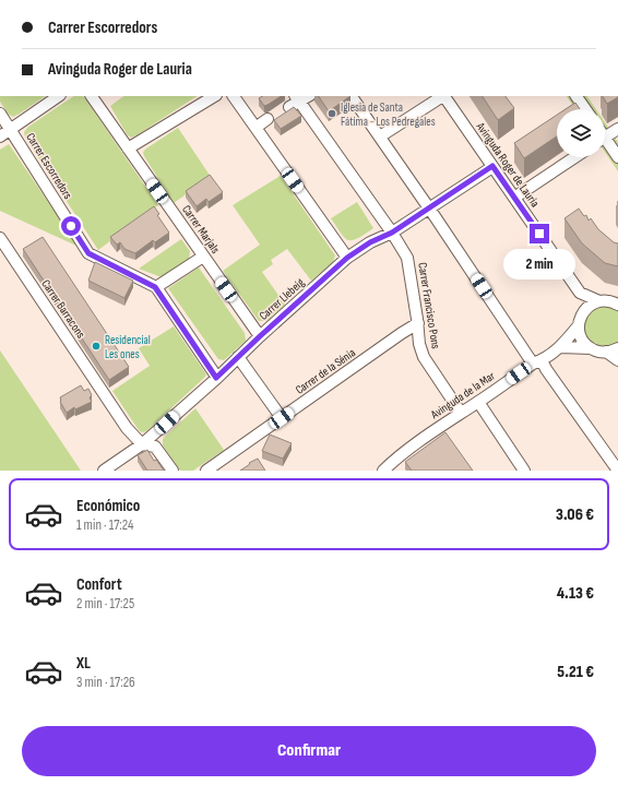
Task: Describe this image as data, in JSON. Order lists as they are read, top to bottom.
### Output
{
  "streets": {
    "street": [
      "Avinguda Roger de Lauria",
      "Carrer Escorredors",
      "Carrer Marjals",
      "Carrer Llebeig",
      "Carrer Francisco Pons",
      "Carrer Barracons",
      "Carrer de la Sénia",
      "Avinguda de la Mar"
    ]
  },
  "crossings": [
    ["Avinguda Roger de Lauria", "Carrer Llebeig"],
    ["Carrer Escorredors", "Carrer Llebeig"],
    ["Carrer Marjals", "Carrer Llebeig"],
    ["Carrer Llebeig", "Carrer Francisco Pons"],
    ["Carrer Llebeig", "Carrer Barracons"],
    ["Carrer Francisco Pons", "Carrer de la Sénia"],
    ["Carrer Francisco Pons", "Avinguda de la Mar"]
  ],
  "places": ["Iglesia de Santa Fátima - Los Pedregales", "Residencial Les ones"],
  "page": {
    "banner": ["Carrer Escorredors", "Avinguda Roger de Lauria"],
    "bubble": "2 min",
    "list": [
      {
        "name": "Económico",
        "note": "1 min · 17:24",
        "value": "3.06 €"
      },
      {
        "name": "Confort",
        "note": "2 min · 17:25",
        "value": "4.13 €"
      },
      {
        "name": "XL",
        "note": "3 min · 17:26",
        "value": "5.21 €"
      }
    ],
    "buttons": "Confirmar"
  }
}
